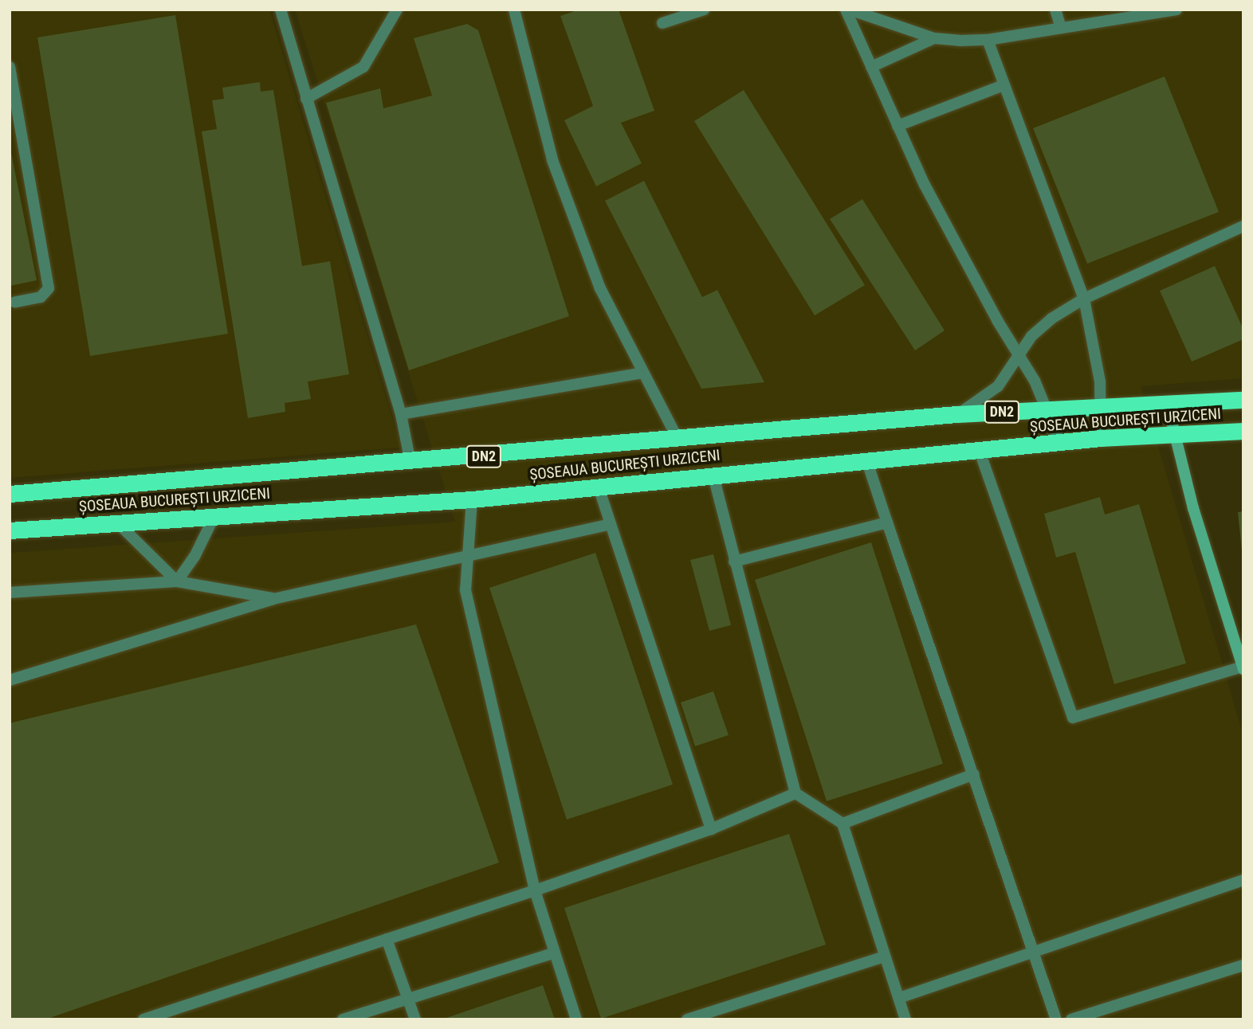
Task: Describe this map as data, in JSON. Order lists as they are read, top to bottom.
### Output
{
  "streets": {
    "highway": ["DN2", "ȘOSEAUA BUCUREȘTI URZICENI"]
  }
}
